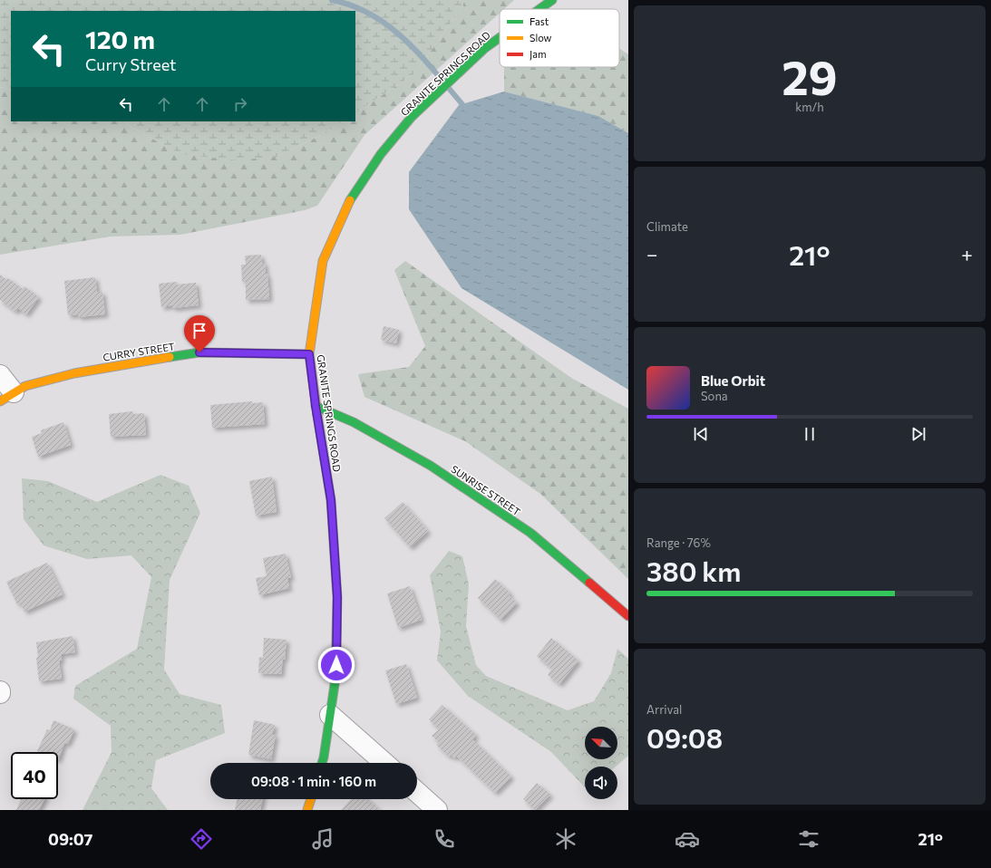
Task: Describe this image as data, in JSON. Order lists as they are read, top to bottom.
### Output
{
  "streets": {
    "street": ["GRANITE SPRINGS ROAD", "CURRY STREET", "SUNRISE STREET"]
  },
  "crossings": [
    ["GRANITE SPRINGS ROAD", "CURRY STREET"],
    ["GRANITE SPRINGS ROAD", "SUNRISE STREET"]
  ],
  "legend": ["Fast", "Slow", "Jam"],
  "north": "top left",
  "page": {
    "tile": [
      ["29", "km/h"],
      "Climate",
      ["Range · 76%", "380 km"],
      ["Arrival", "09:08"]
    ],
    "turn": ["120 m", "Curry Street"],
    "heat": ["−", "21°", "+"],
    "song": ["Blue Orbit", "Sona"],
    "limit": "40",
    "trip": "09:08 · 1 min · 160 m",
    "tabs": ["09:07", "21°"]
  }
}
